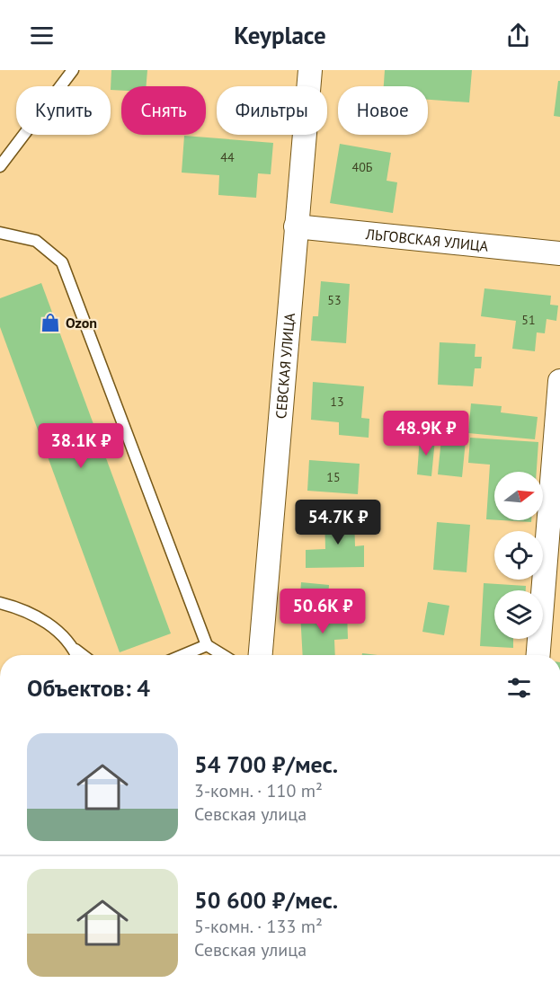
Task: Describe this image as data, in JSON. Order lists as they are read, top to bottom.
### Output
{
  "streets": {
    "street": ["ЛЬГОВСКАЯ УЛИЦА", "СЕВСКАЯ УЛИЦА"]
  },
  "crossings": [
    ["ЛЬГОВСКАЯ УЛИЦА", "СЕВСКАЯ УЛИЦА"]
  ],
  "places": {
    "shop": ["Ozon"]
  },
  "house_numbers": [
    "44",
    "40Б",
    "53",
    "51",
    "13",
    "15"
  ],
  "north": "right",
  "page": {
    "header": "Keyplace",
    "chip": [
      "Купить",
      "Снять",
      "Фильтры",
      "Новое"
    ],
    "price": [
      "48.9K ₽",
      "38.1K ₽",
      "54.7K ₽",
      "50.6K ₽"
    ],
    "heading": "Объектов: 4",
    "list": [
      {
        "name": "54 700 ₽/мес.",
        "note": "3-комн. · 110 m² · Севская улица"
      },
      {
        "name": "50 600 ₽/мес.",
        "note": "5-комн. · 133 m² · Севская улица"
      }
    ]
  }
}
